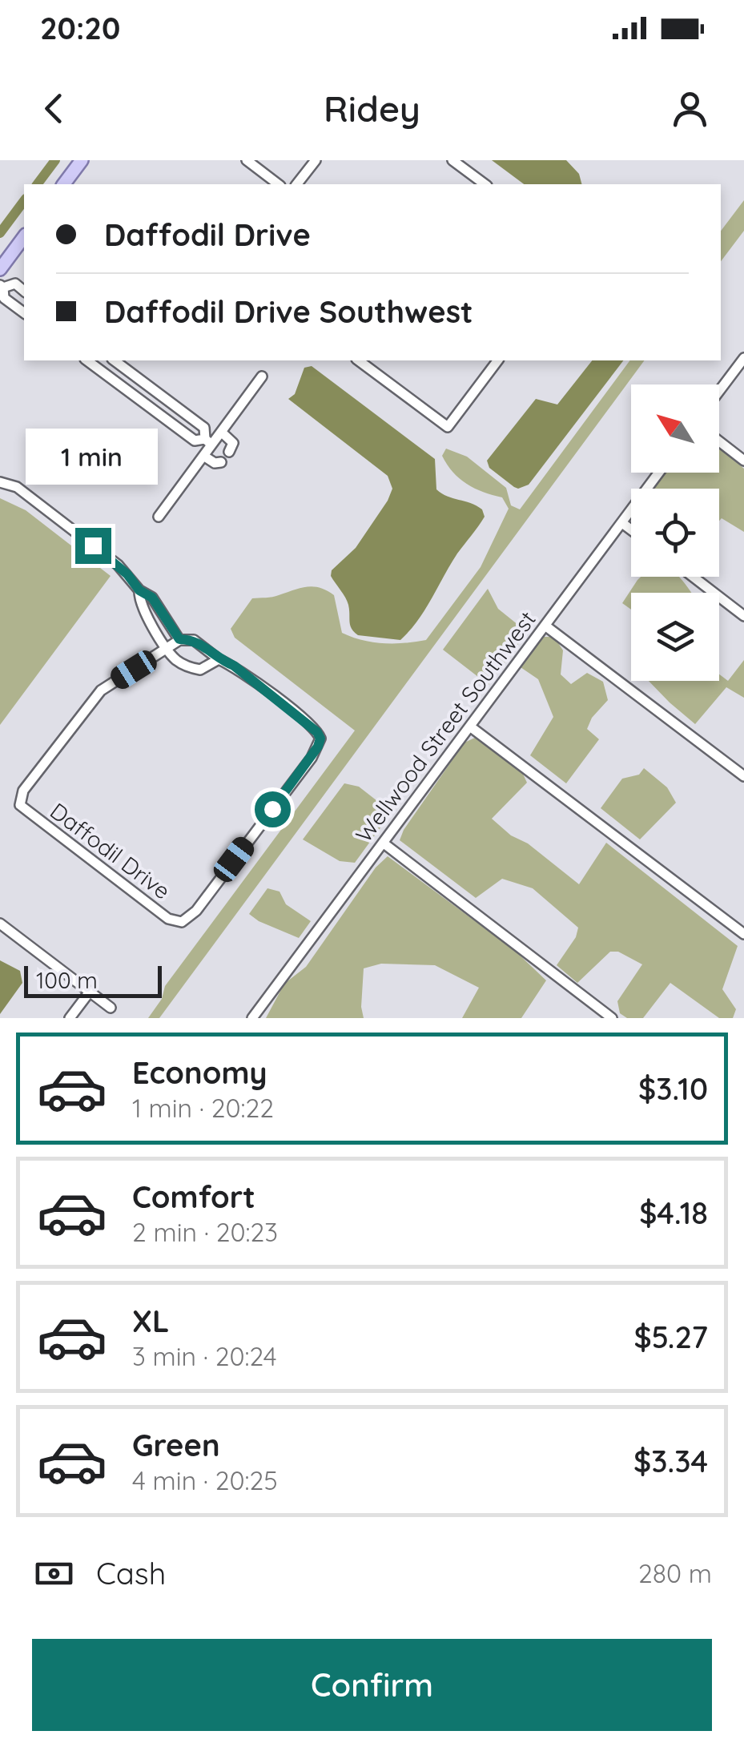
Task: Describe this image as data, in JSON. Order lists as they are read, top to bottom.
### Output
{
  "streets": {
    "street": ["Wellwood Street Southwest", "Daffodil Drive"]
  },
  "scale_bar": "100 m",
  "north": "top left",
  "page": {
    "status": "20:20",
    "header": "Ridey",
    "banner": ["Daffodil Drive", "Daffodil Drive Southwest"],
    "bubble": "1 min",
    "scale": "100 m",
    "list": [
      {
        "name": "Economy",
        "note": "1 min · 20:22",
        "value": "$3.10"
      },
      {
        "name": "Comfort",
        "note": "2 min · 20:23",
        "value": "$4.18"
      },
      {
        "name": "XL",
        "note": "3 min · 20:24",
        "value": "$5.27"
      },
      {
        "name": "Green",
        "note": "4 min · 20:25",
        "value": "$3.34"
      }
    ],
    "pay": ["Cash", "280 m"],
    "buttons": "Confirm"
  }
}
